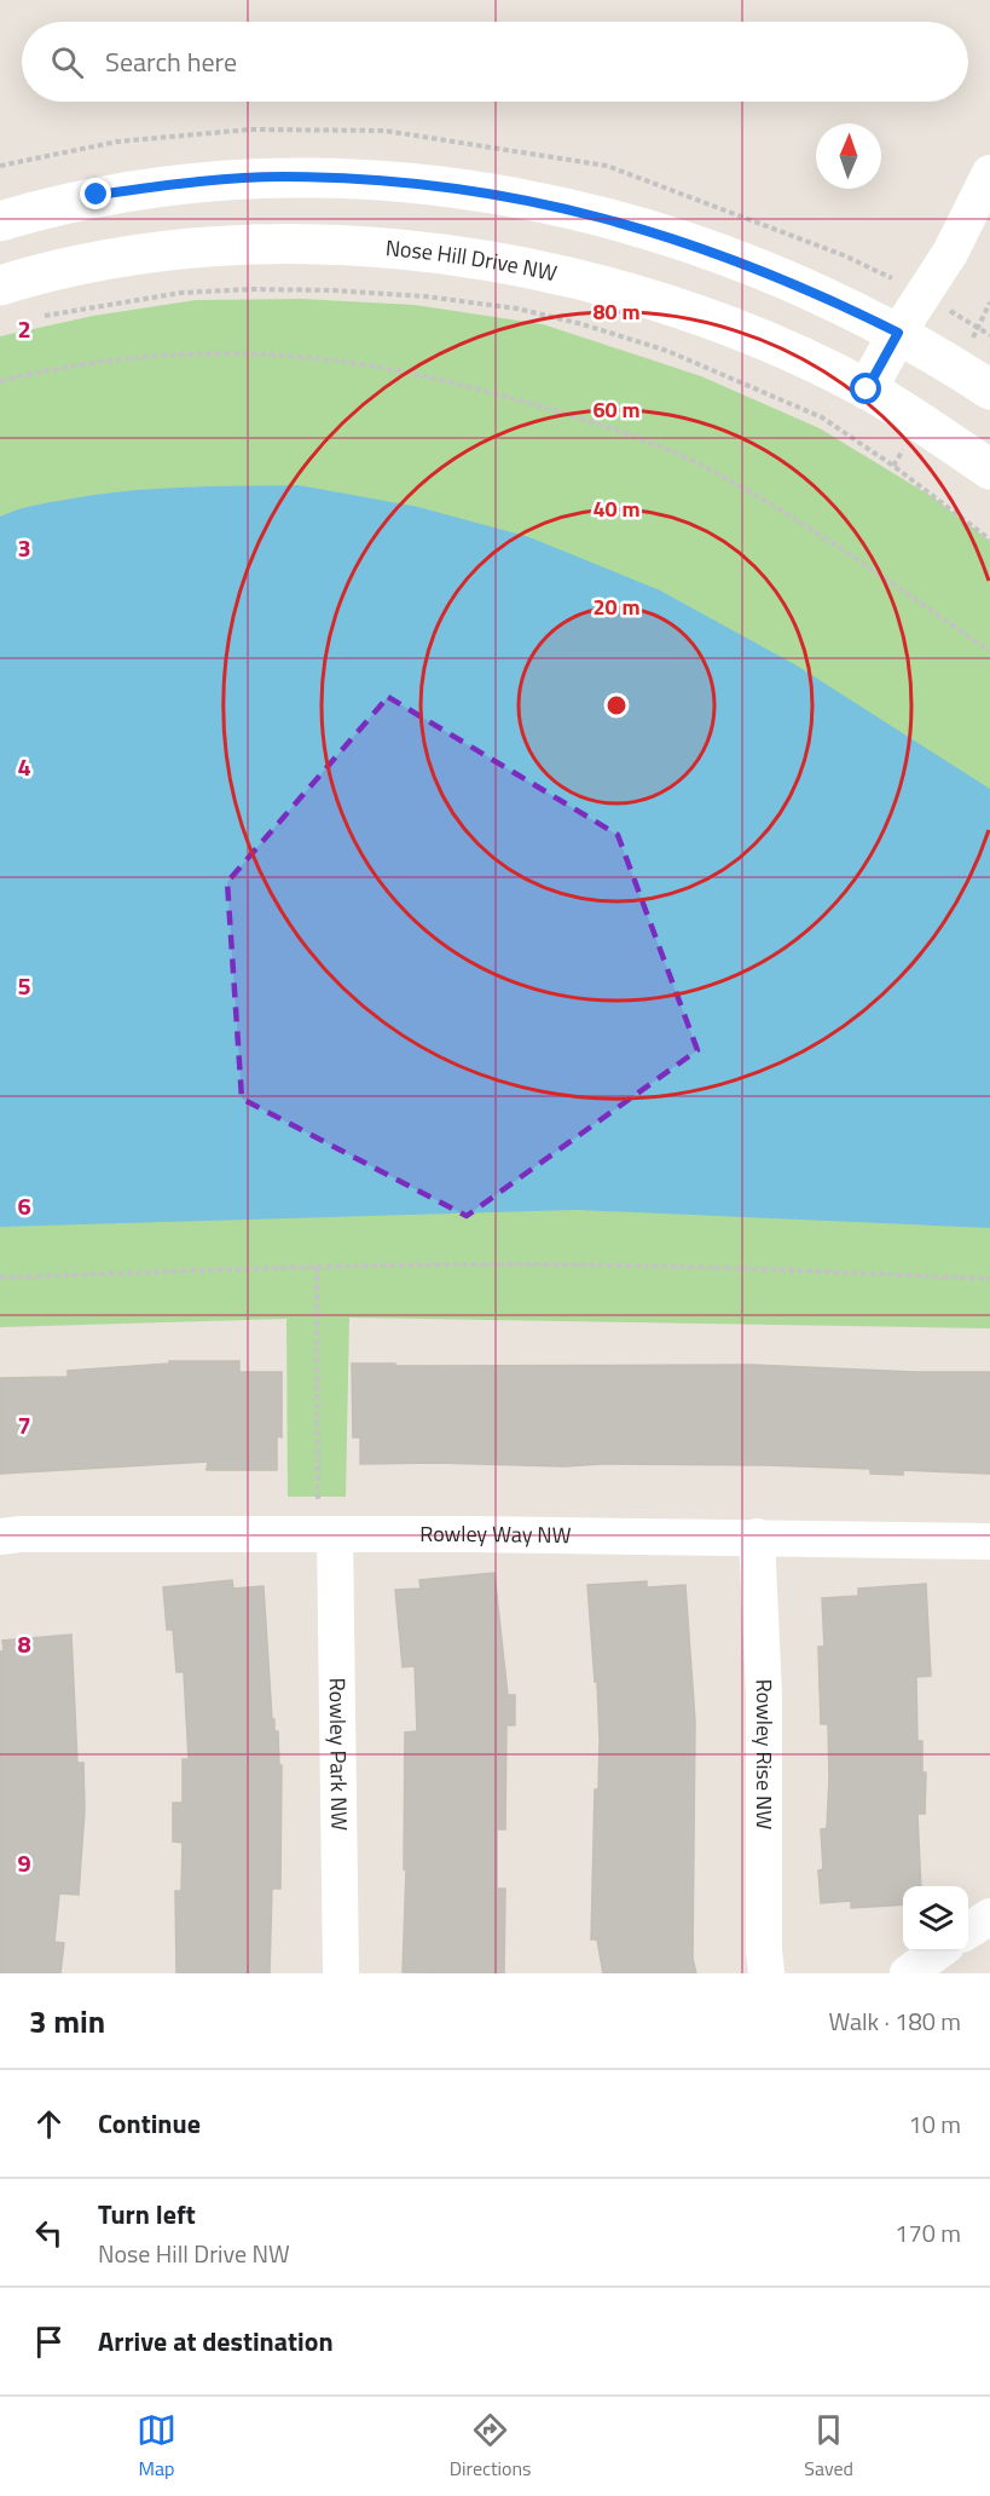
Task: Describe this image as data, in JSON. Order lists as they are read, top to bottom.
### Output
{
  "streets": {
    "street": [
      "Nose Hill Drive NW",
      "Rowley Way NW",
      "Rowley Park NW",
      "Rowley Rise NW"
    ]
  },
  "crossings": [
    ["Rowley Way NW", "Rowley Park NW"],
    ["Rowley Way NW", "Rowley Rise NW"]
  ],
  "north": "top",
  "page": {
    "search": "Search here",
    "heading": ["3 min", "Walk · 180 m"],
    "list": [
      ["Continue", "10 m"],
      ["Turn left", "Nose Hill Drive NW", "170 m"],
      "Arrive at destination"
    ],
    "nav": ["Map", "Directions", "Saved"]
  },
  "grid": {
    "rows": [
      "2",
      "3",
      "4",
      "5",
      "6",
      "7",
      "8",
      "9"
    ]
  },
  "rings": [
    "80 m",
    "60 m",
    "40 m",
    "20 m"
  ]
}
